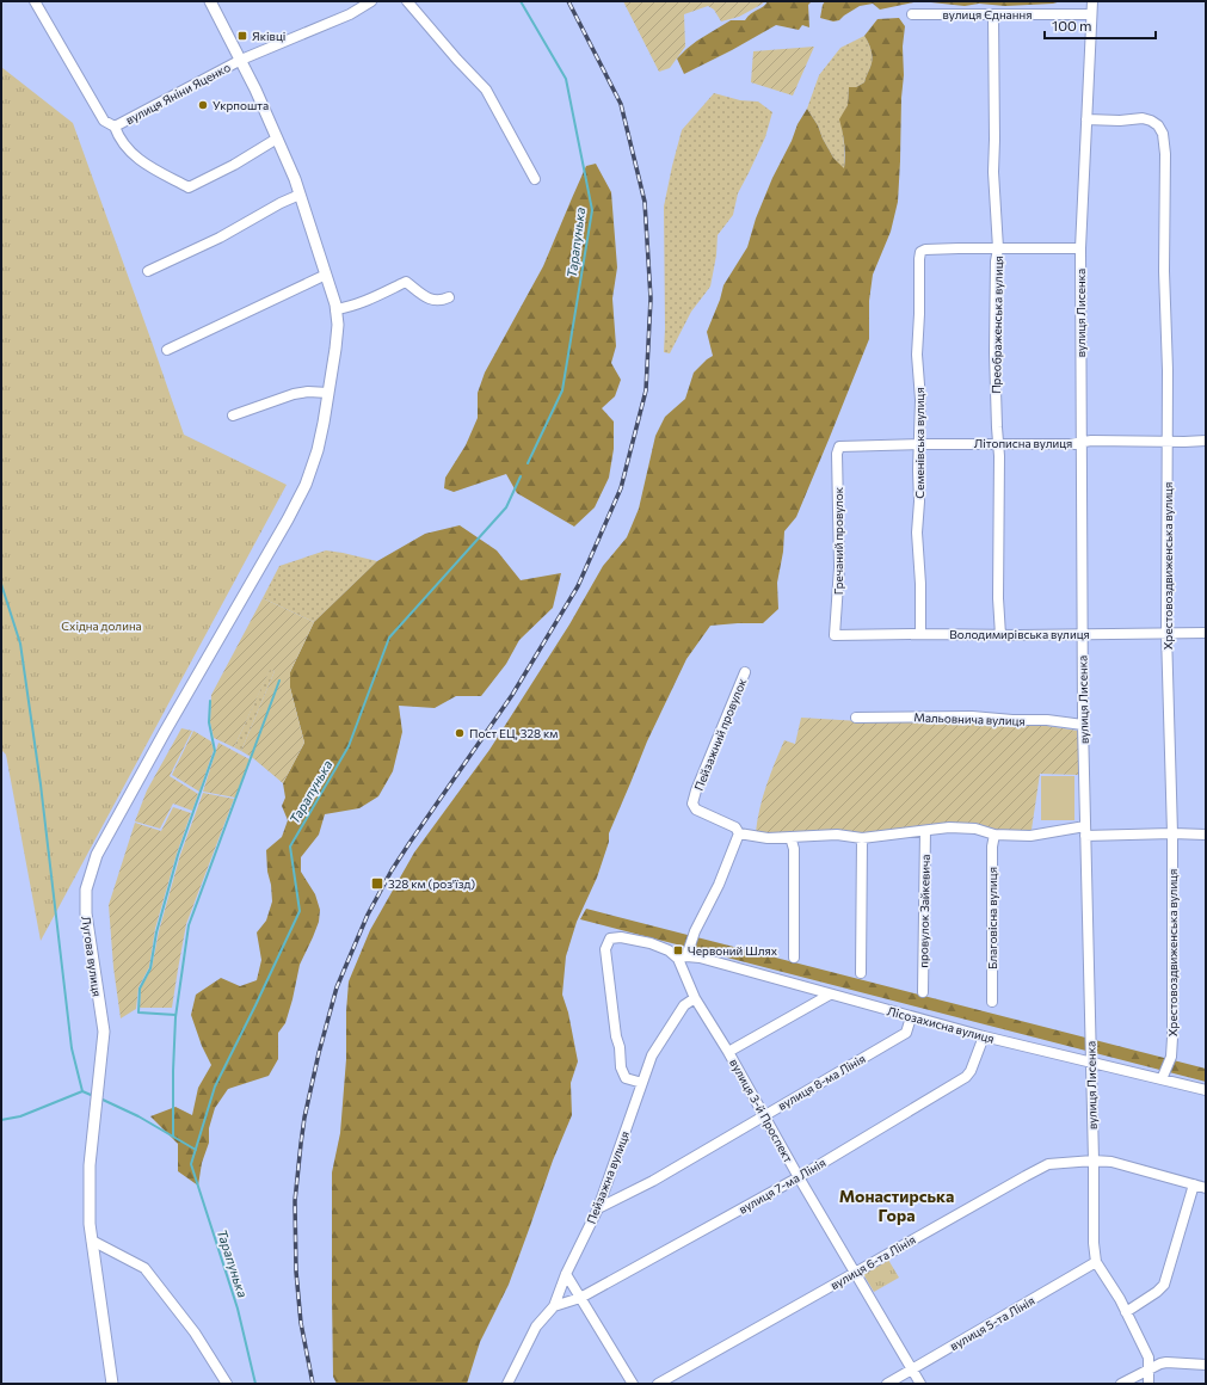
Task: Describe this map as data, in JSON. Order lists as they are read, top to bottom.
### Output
{
  "streets": {
    "street": [
      "вулиця Єднання",
      "вулиця Яніни Яценко",
      "вулиця Лисенка",
      "Преображенська вулиця",
      "Семенівська вулиця",
      "Літописна вулиця",
      "Гречаний провулок",
      "Хрестовоздвиженська вулиця",
      "Володимирівська вулиця",
      "Мальовнича вулиця",
      "Пейзажний провулок",
      "провулок Зайкевича",
      "Благовісна вулиця",
      "Лугова вулиця",
      "Лісозахисна вулиця",
      "вулиця 8-ма Лінія",
      "вулиця 3-й Проспект",
      "Пейзажна вулиця",
      "вулиця 7-ма Лінія",
      "вулиця 6-та Лінія",
      "вулиця 5-та Лінія"
    ]
  },
  "crossings": [
    ["вулиця Єднання", "вулиця Лисенка"],
    ["вулиця Єднання", "Преображенська вулиця"],
    ["вулиця Яніни Яценко", "Лугова вулиця"],
    ["вулиця Лисенка", "Літописна вулиця"],
    ["вулиця Лисенка", "Хрестовоздвиженська вулиця"],
    ["вулиця Лисенка", "Володимирівська вулиця"],
    ["вулиця Лисенка", "Мальовнича вулиця"],
    ["вулиця Лисенка", "Лісозахисна вулиця"],
    ["вулиця Лисенка", "вулиця 6-та Лінія"],
    ["вулиця Лисенка", "вулиця 5-та Лінія"],
    ["Преображенська вулиця", "Семенівська вулиця"],
    ["Преображенська вулиця", "Літописна вулиця"],
    ["Преображенська вулиця", "Володимирівська вулиця"],
    ["Семенівська вулиця", "Літописна вулиця"],
    ["Семенівська вулиця", "Володимирівська вулиця"],
    ["Літописна вулиця", "Гречаний провулок"],
    ["Літописна вулиця", "Хрестовоздвиженська вулиця"],
    ["Гречаний провулок", "Володимирівська вулиця"],
    ["Хрестовоздвиженська вулиця", "Володимирівська вулиця"],
    ["Хрестовоздвиженська вулиця", "Лісозахисна вулиця"],
    ["Лісозахисна вулиця", "вулиця 8-ма Лінія"],
    ["Лісозахисна вулиця", "вулиця 3-й Проспект"],
    ["Лісозахисна вулиця", "вулиця 7-ма Лінія"],
    ["вулиця 8-ма Лінія", "вулиця 3-й Проспект"],
    ["вулиця 8-ма Лінія", "Пейзажна вулиця"],
    ["вулиця 3-й Проспект", "Пейзажна вулиця"],
    ["вулиця 3-й Проспект", "вулиця 7-ма Лінія"],
    ["вулиця 3-й Проспект", "вулиця 6-та Лінія"],
    ["вулиця 3-й Проспект", "вулиця 5-та Лінія"],
    ["Пейзажна вулиця", "вулиця 7-ма Лінія"]
  ],
  "districts": ["Монастирська Гора"],
  "water": ["Тарапунька"],
  "parks": ["Східна долина"],
  "places": {
    "transit": ["Яківці", "328 км (роз'їзд)", "Червоний Шлях"],
    "other": ["Укрпошта", "Пост ЕЦ, 328 км"]
  },
  "scale_bar": "100 m"
}
